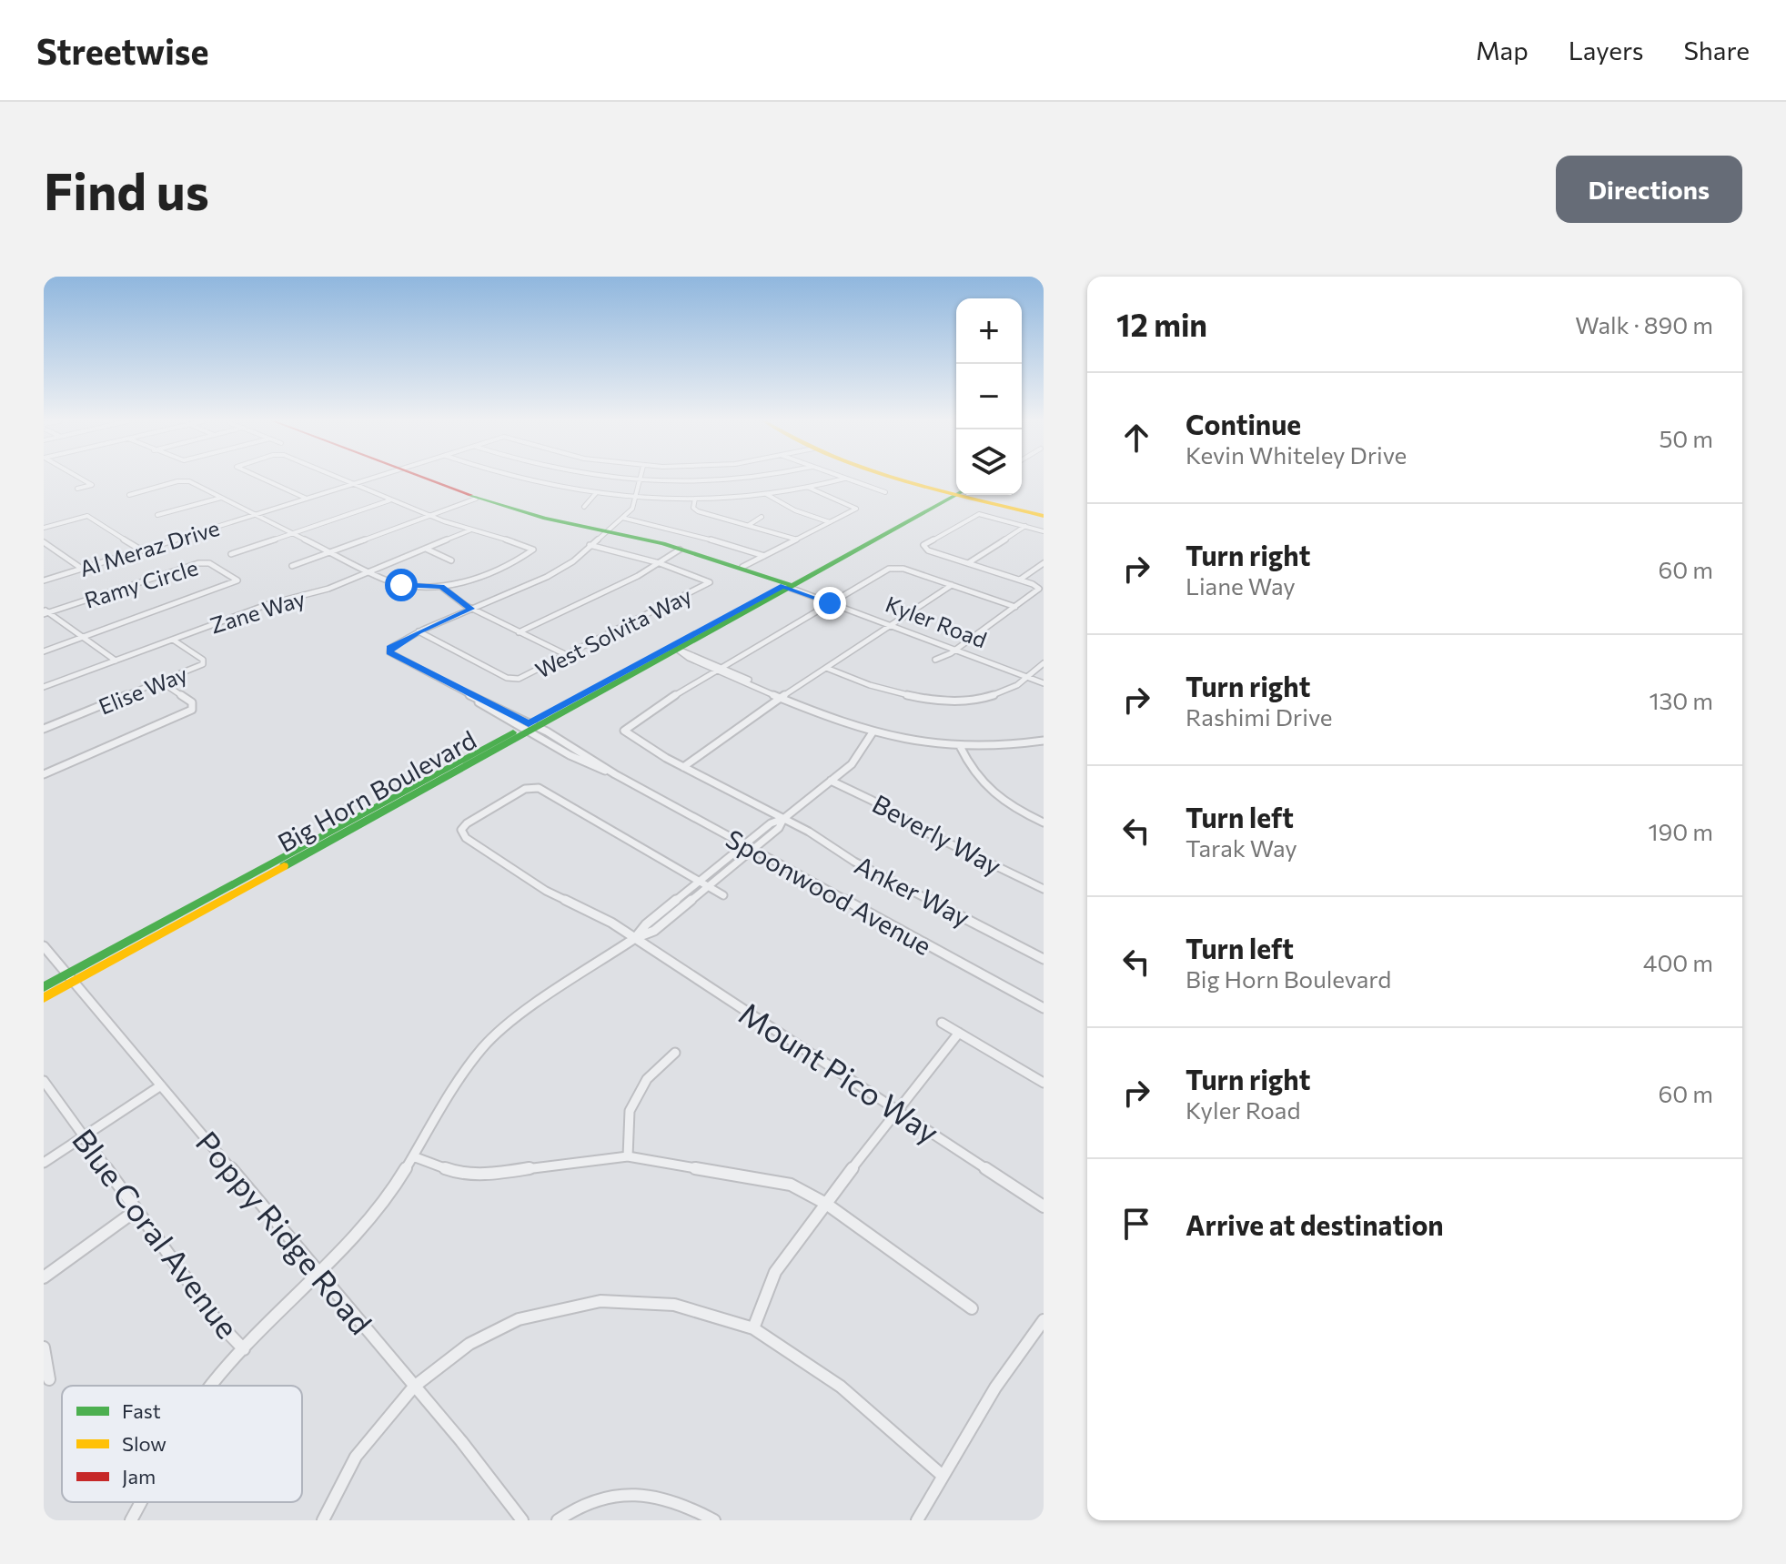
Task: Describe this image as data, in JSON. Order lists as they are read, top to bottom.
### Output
{
  "streets": {
    "street": [
      "Al Meraz Drive",
      "Ramy Circle",
      "Zane Way",
      "Kyler Road",
      "West Solvita Way",
      "Elise Way",
      "Big Horn Boulevard",
      "Beverly Way",
      "Anker Way",
      "Spoonwood Avenue",
      "Mount Pico Way",
      "Poppy Ridge Road",
      "Blue Coral Avenue"
    ]
  },
  "crossings": [
    ["Zane Way", "Elise Way"],
    ["Kyler Road", "Big Horn Boulevard"],
    ["West Solvita Way", "Spoonwood Avenue"],
    ["Big Horn Boulevard", "Spoonwood Avenue"],
    ["Big Horn Boulevard", "Poppy Ridge Road"]
  ],
  "legend": ["Fast", "Slow", "Jam"],
  "page": {
    "header": "Streetwise",
    "nav": ["Map", "Layers", "Share"],
    "buttons": "Directions",
    "title": "Find us",
    "heading": ["12 min", "Walk · 890 m"],
    "map_buttons": ["+", "−"],
    "list": [
      ["Continue", "Kevin Whiteley Drive", "50 m"],
      ["Turn right", "Liane Way", "60 m"],
      ["Turn right", "Rashimi Drive", "130 m"],
      ["Turn left", "Tarak Way", "190 m"],
      ["Turn left", "Big Horn Boulevard", "400 m"],
      ["Turn right", "Kyler Road", "60 m"],
      "Arrive at destination"
    ]
  }
}
